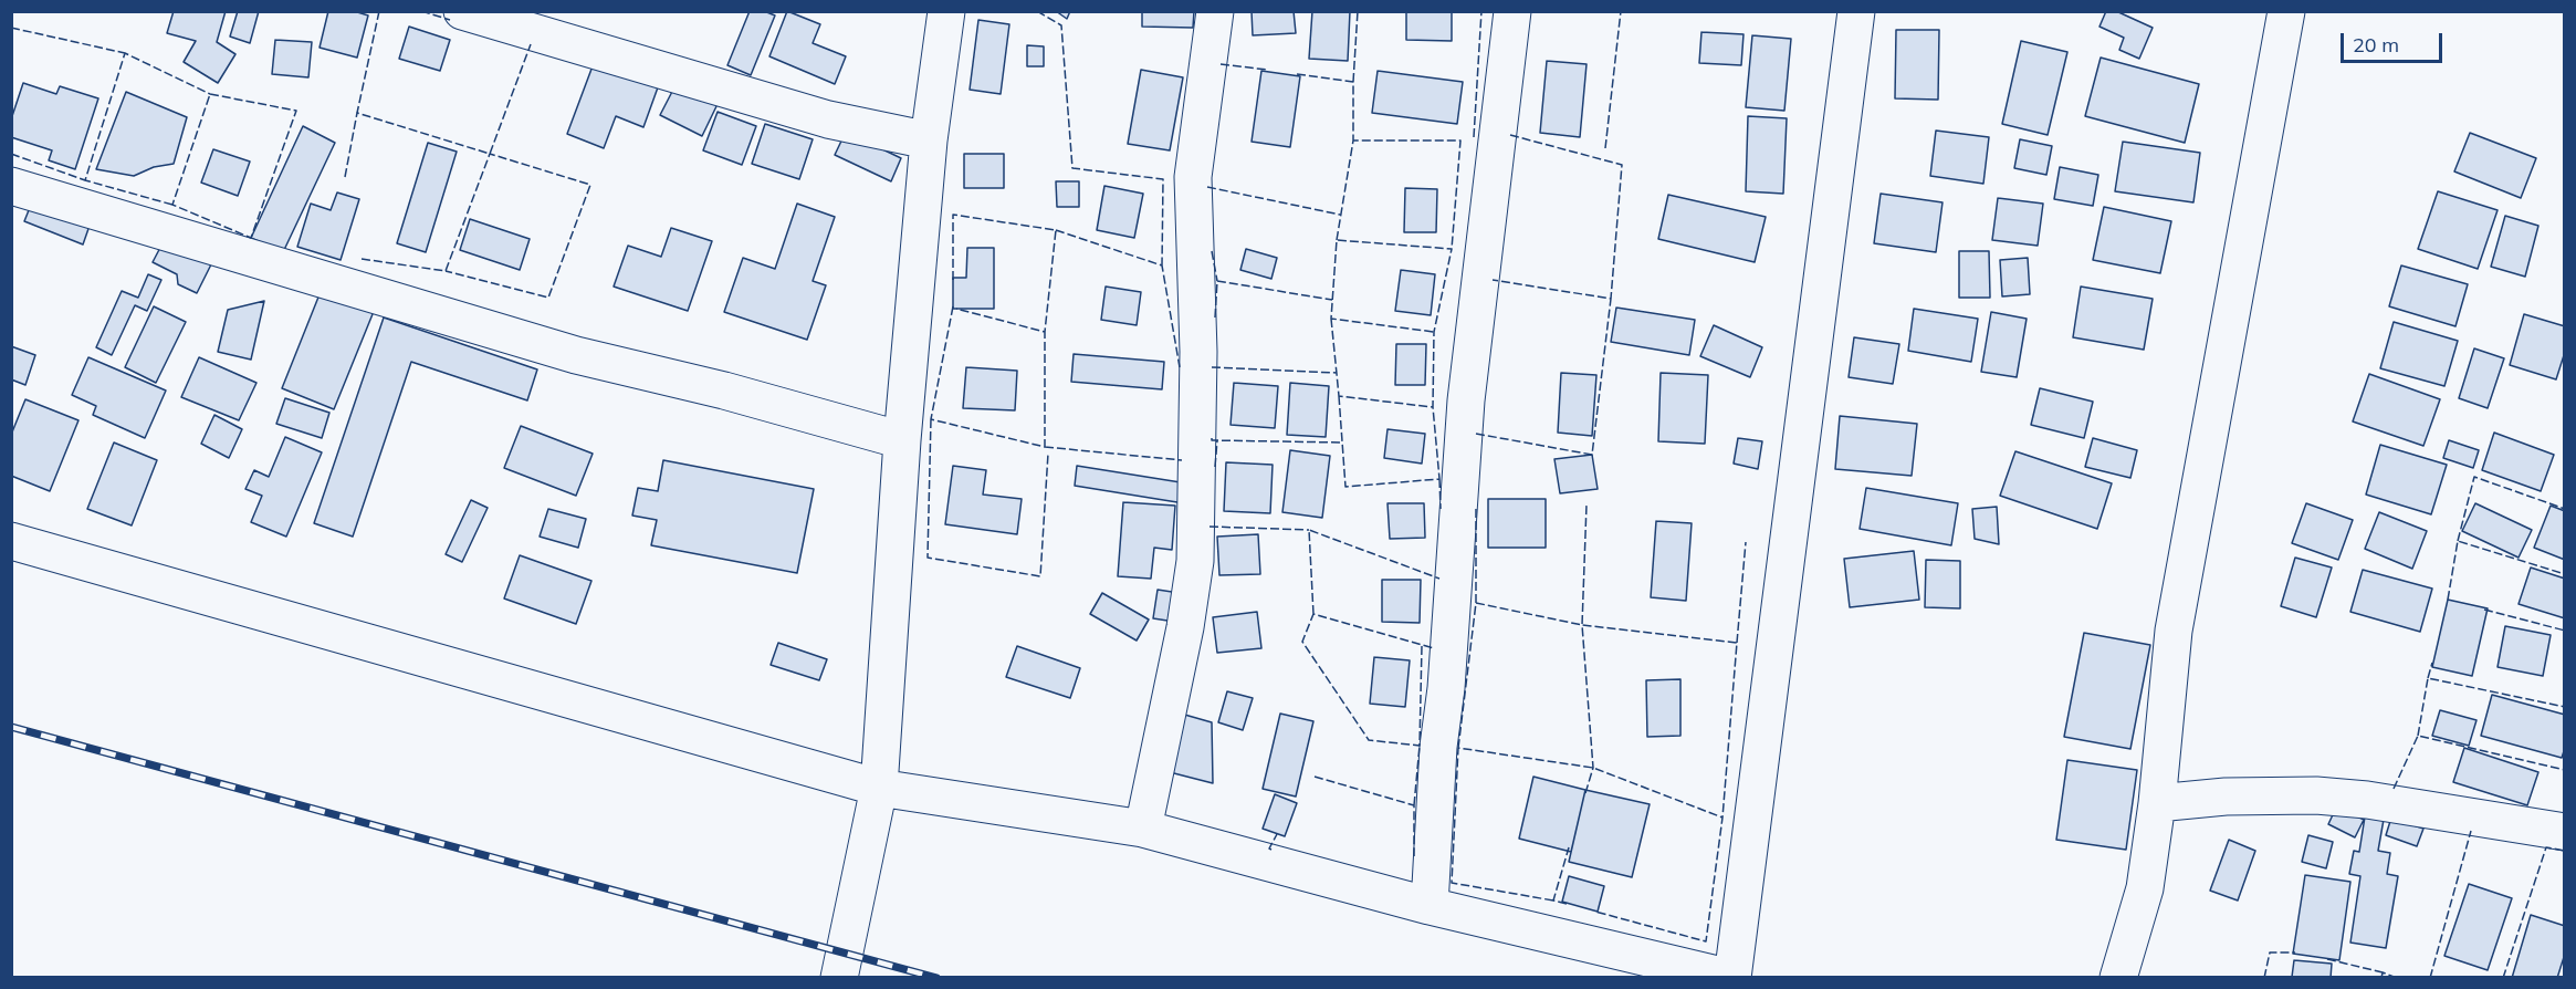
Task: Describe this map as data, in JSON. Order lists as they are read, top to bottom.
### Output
{
  "scale_bar": "20 m"
}
